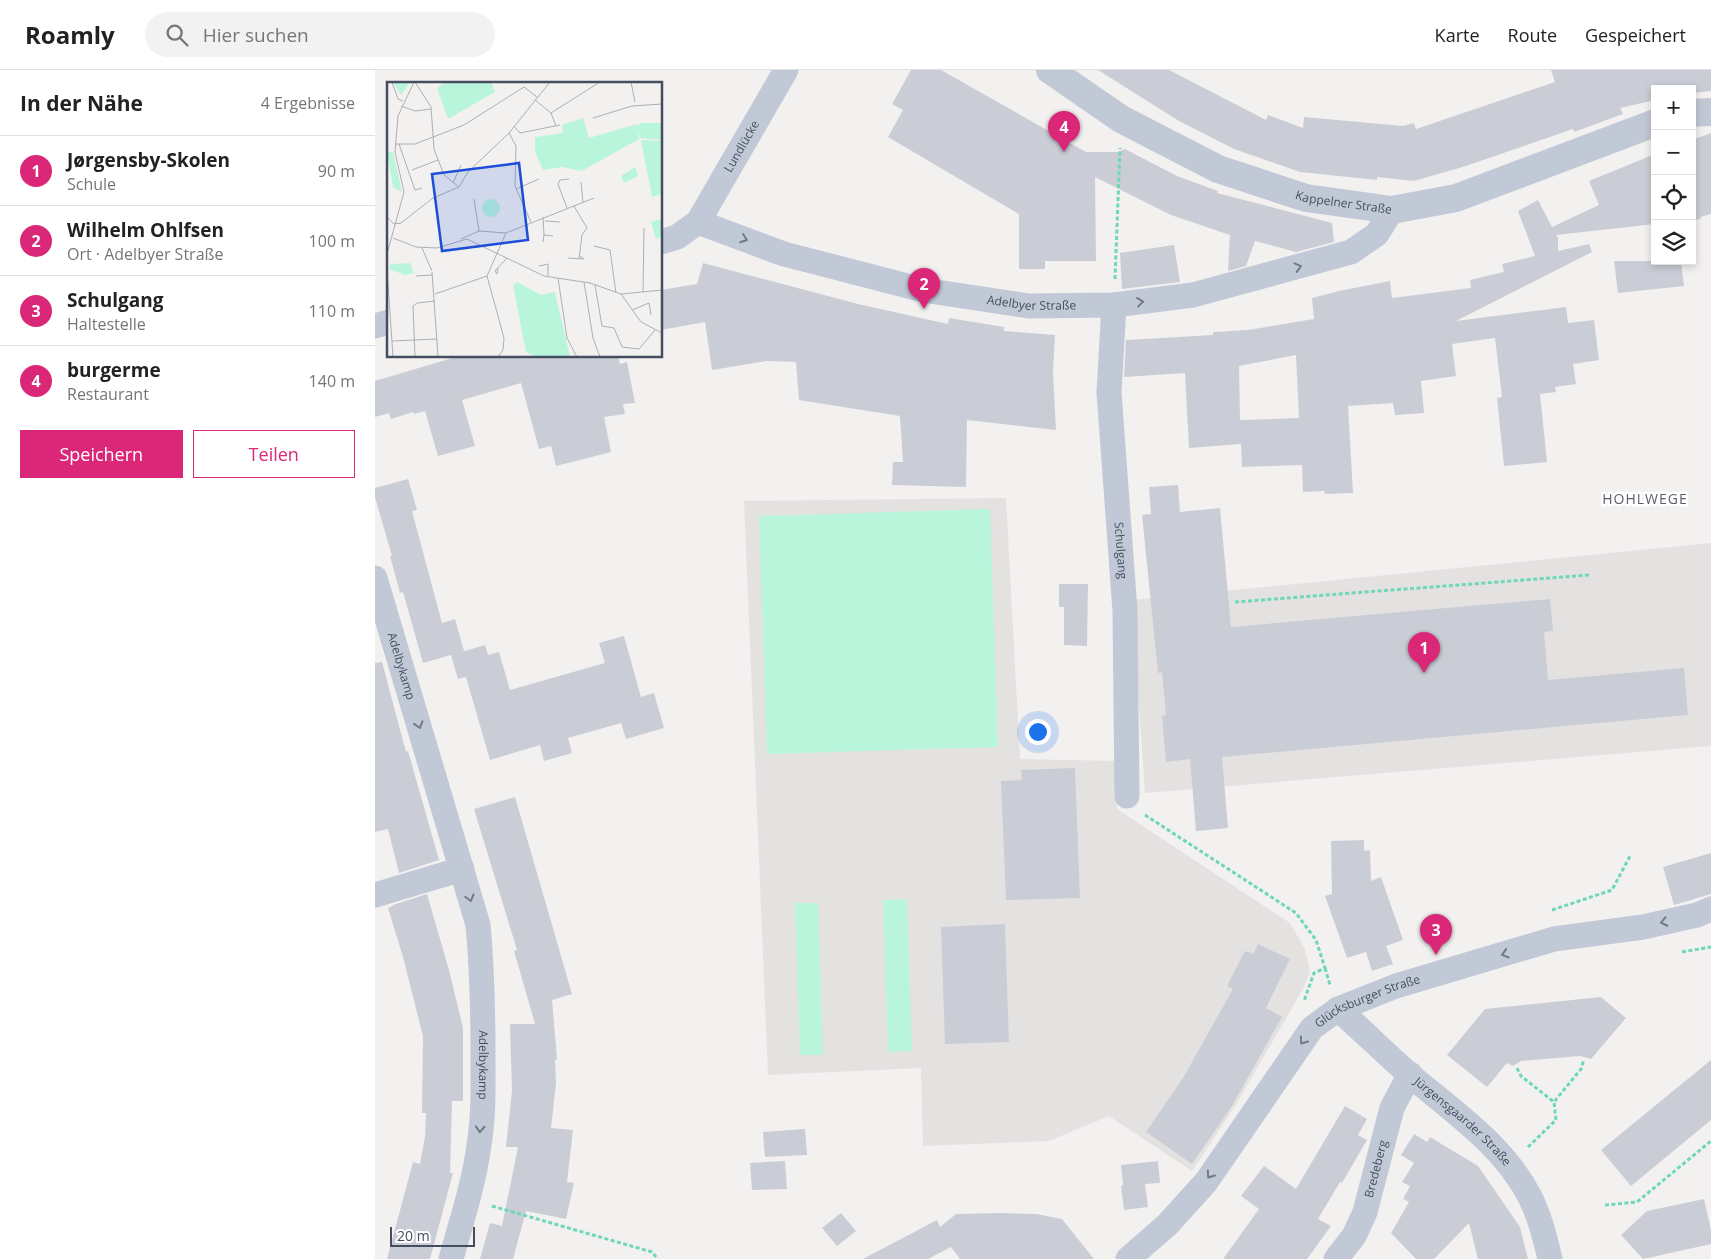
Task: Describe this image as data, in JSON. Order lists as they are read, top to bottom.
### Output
{
  "streets": {
    "street": [
      "Lundlücke",
      "Kappelner Straße",
      "Adelbyer Straße",
      "Schulgang",
      "Adelbykamp",
      "Glücksburger Straße",
      "Jürgensgaarder Straße",
      "Bredeberg"
    ]
  },
  "crossings": [
    ["Lundlücke", "Adelbyer Straße"],
    ["Kappelner Straße", "Adelbyer Straße"],
    ["Adelbyer Straße", "Schulgang"],
    ["Glücksburger Straße", "Jürgensgaarder Straße"],
    ["Jürgensgaarder Straße", "Bredeberg"]
  ],
  "one_way": ["Adelbyer Straße", "Adelbykamp", "Glücksburger Straße"],
  "districts": ["HOHLWEGE"],
  "scale_bar": "20 m",
  "page": {
    "header": "Roamly",
    "search": "Hier suchen",
    "nav": ["Karte", "Route", "Gespeichert"],
    "heading": ["In der Nähe", "4 Ergebnisse"],
    "map_buttons": ["+", "−"],
    "pins": [
      "4",
      "2",
      "1",
      "3"
    ],
    "list": [
      {
        "mark": "1",
        "name": "Jørgensby-Skolen",
        "note": "Schule",
        "value": "90 m"
      },
      {
        "mark": "2",
        "name": "Wilhelm Ohlfsen",
        "note": "Ort · Adelbyer Straße",
        "value": "100 m"
      },
      {
        "mark": "3",
        "name": "Schulgang",
        "note": "Haltestelle",
        "value": "110 m"
      },
      {
        "mark": "4",
        "name": "burgerme",
        "note": "Restaurant",
        "value": "140 m"
      }
    ],
    "buttons": ["Speichern", "Teilen"],
    "scale": "20 m"
  }
}
